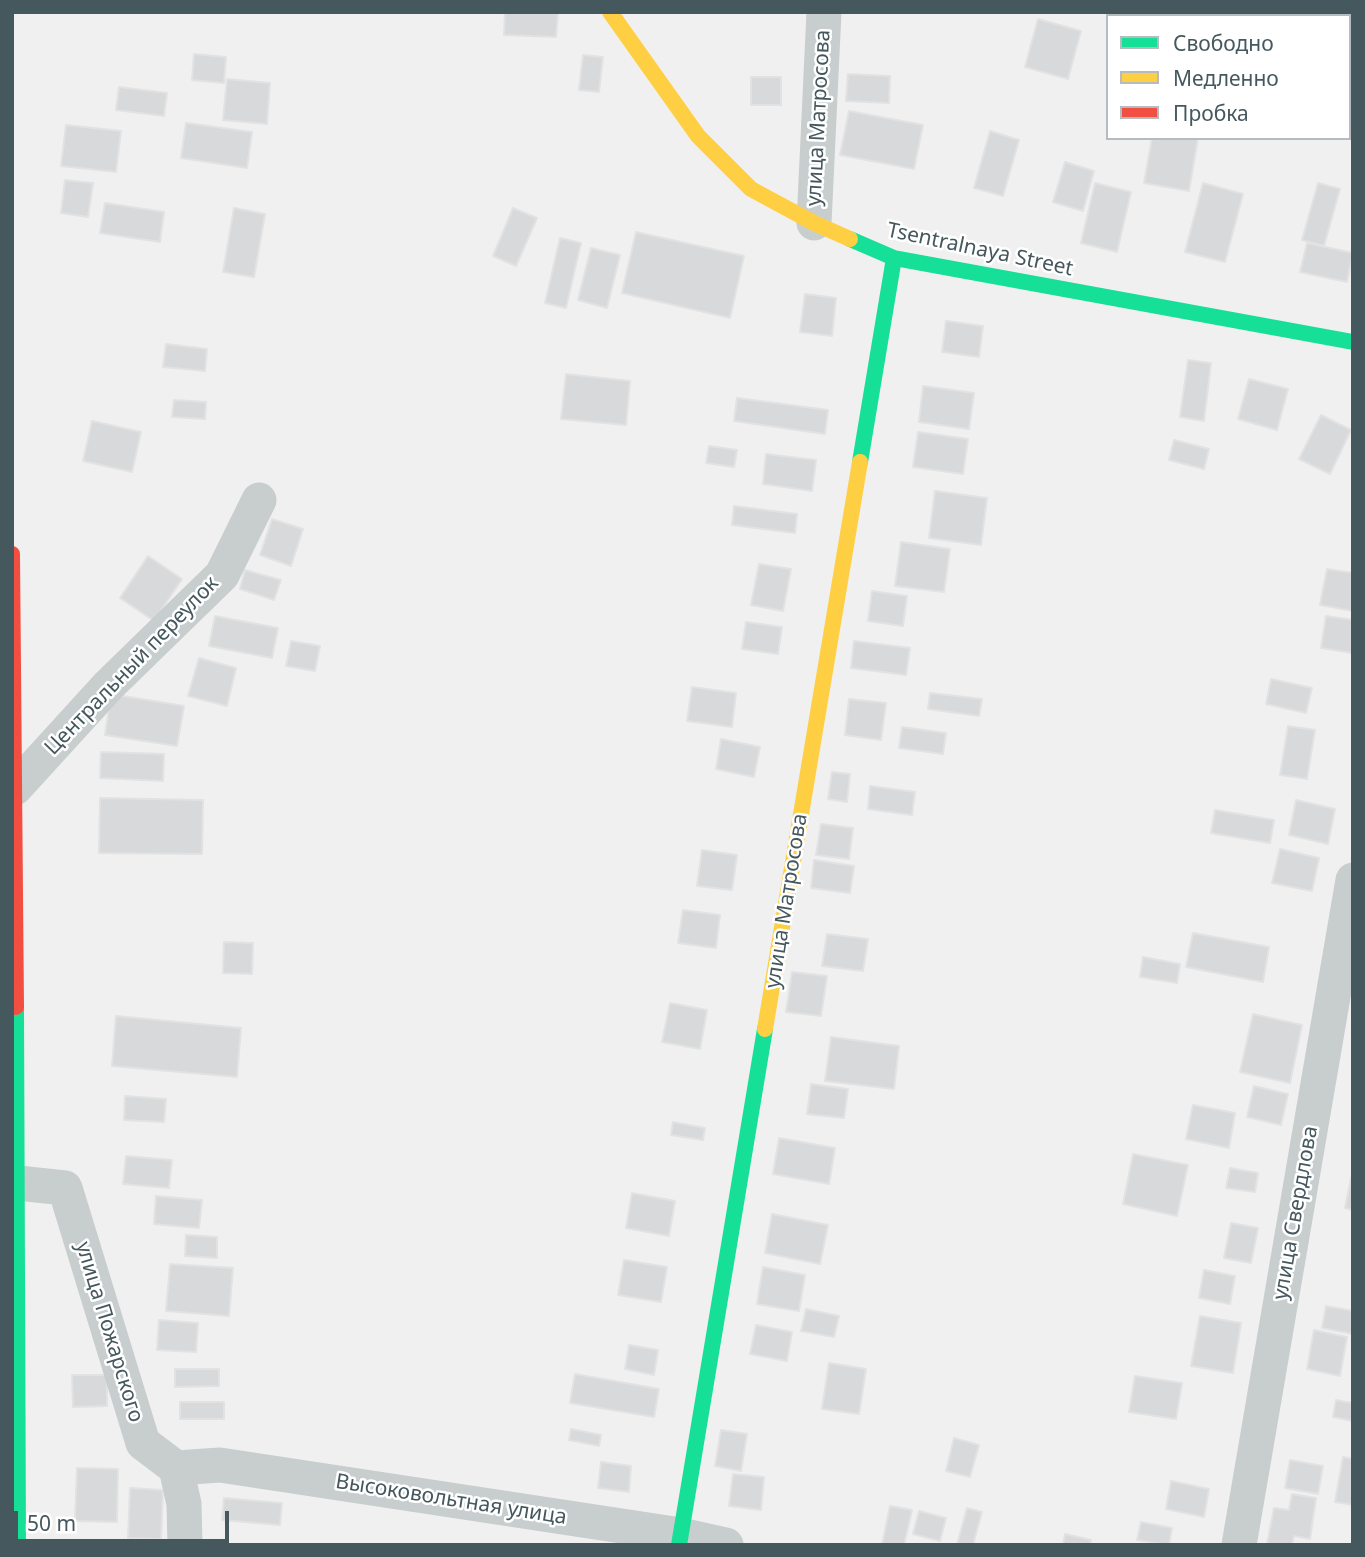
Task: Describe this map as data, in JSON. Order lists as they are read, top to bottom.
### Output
{
  "streets": {
    "street": [
      "улица Матросова",
      "Tsentralnaya Street",
      "Центральный переулок",
      "улица Свердлова",
      "улица Пожарского",
      "Высоковольтная улица"
    ]
  },
  "crossings": [
    ["улица Матросова", "Tsentralnaya Street"],
    ["улица Матросова", "Высоковольтная улица"],
    ["улица Пожарского", "Высоковольтная улица"]
  ],
  "legend": ["Свободно", "Медленно", "Пробка"],
  "scale_bar": "50 m"
}
